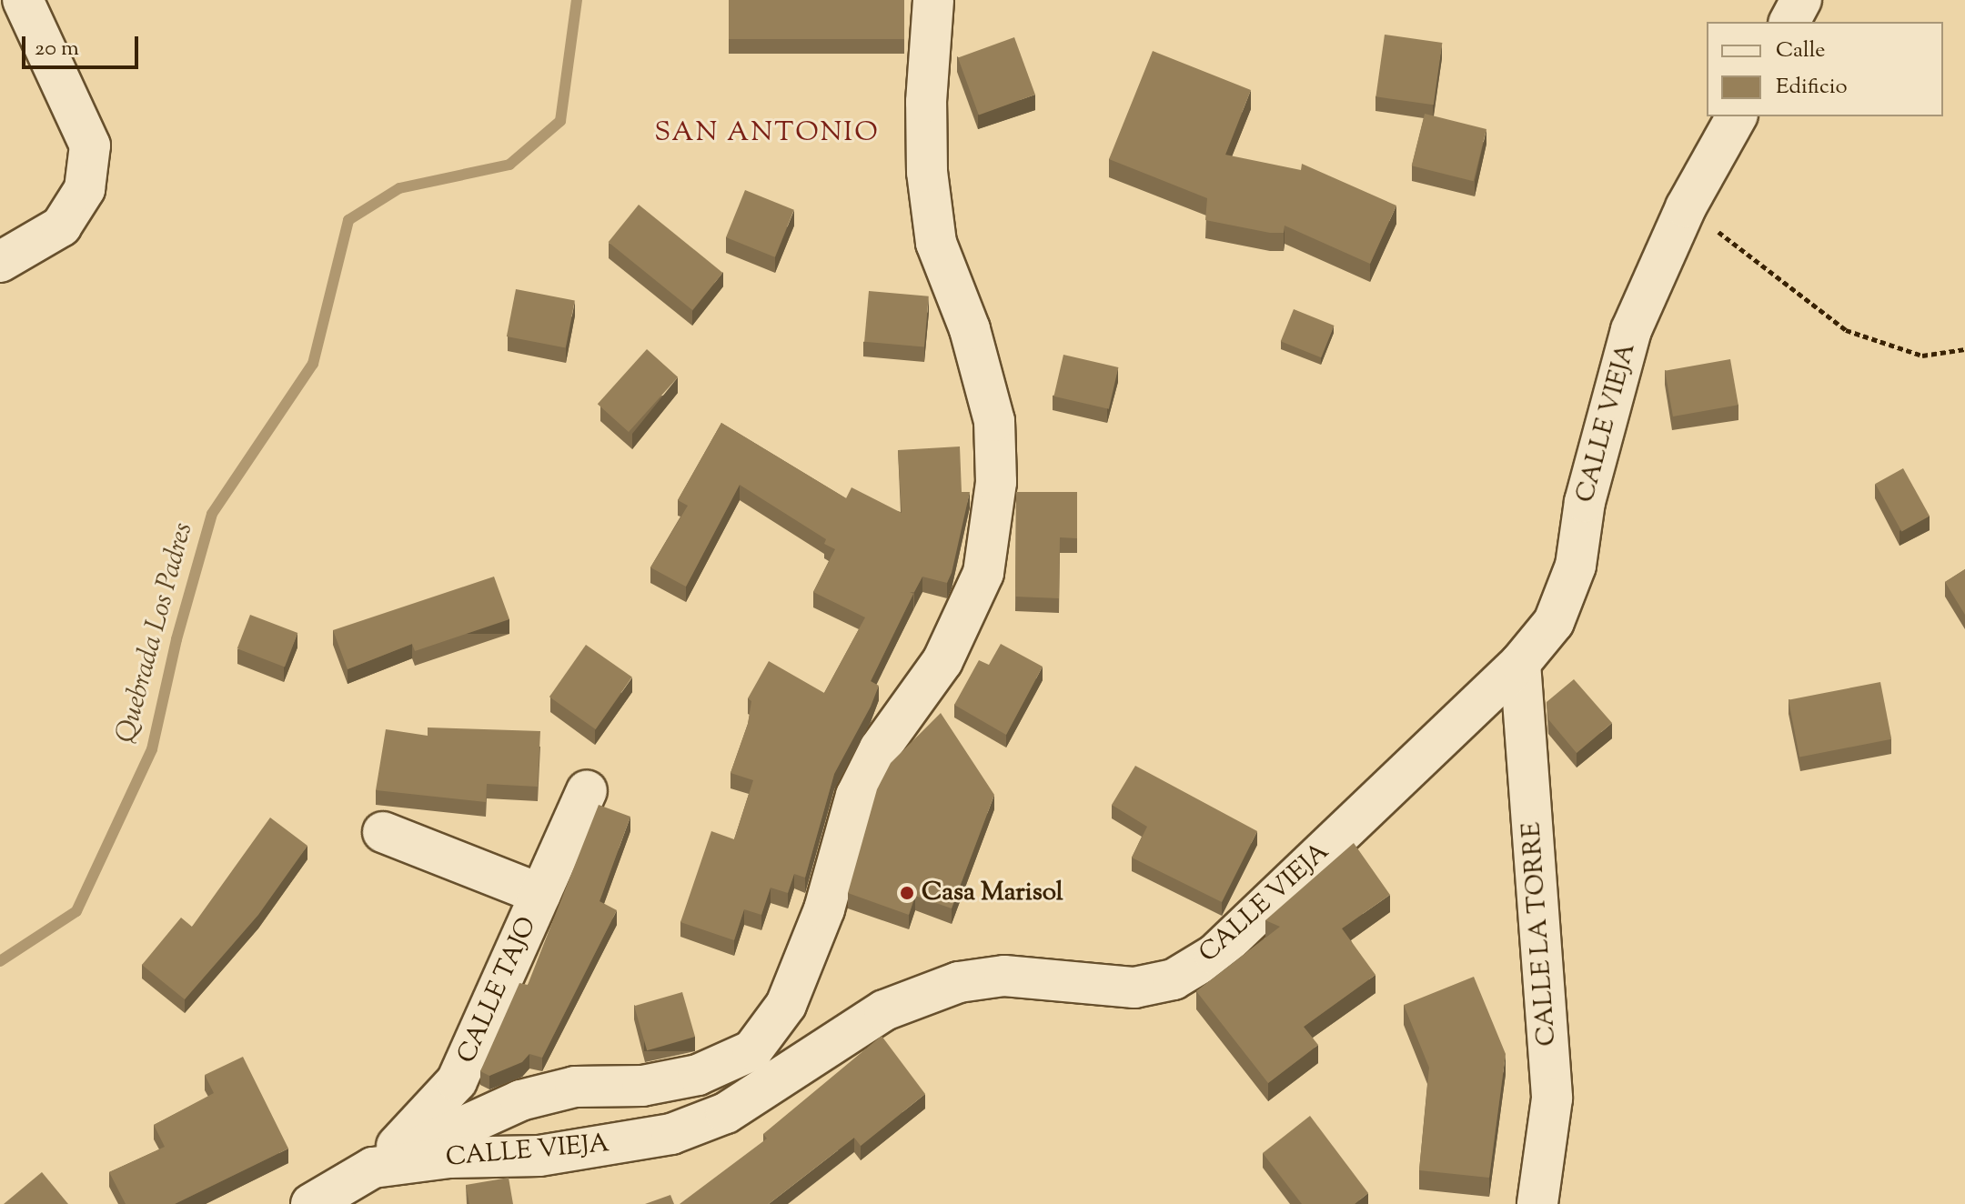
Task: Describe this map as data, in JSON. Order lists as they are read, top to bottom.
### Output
{
  "streets": {
    "street": ["CALLE VIEJA", "CALLE LA TORRE", "CALLE TAJO"]
  },
  "crossings": [
    ["CALLE VIEJA", "CALLE LA TORRE"],
    ["CALLE VIEJA", "CALLE TAJO"]
  ],
  "districts": ["SAN ANTONIO"],
  "water": ["Quebrada Los Padres"],
  "places": ["Casa Marisol"],
  "legend": ["Calle", "Edificio"],
  "scale_bar": "20 m"
}
